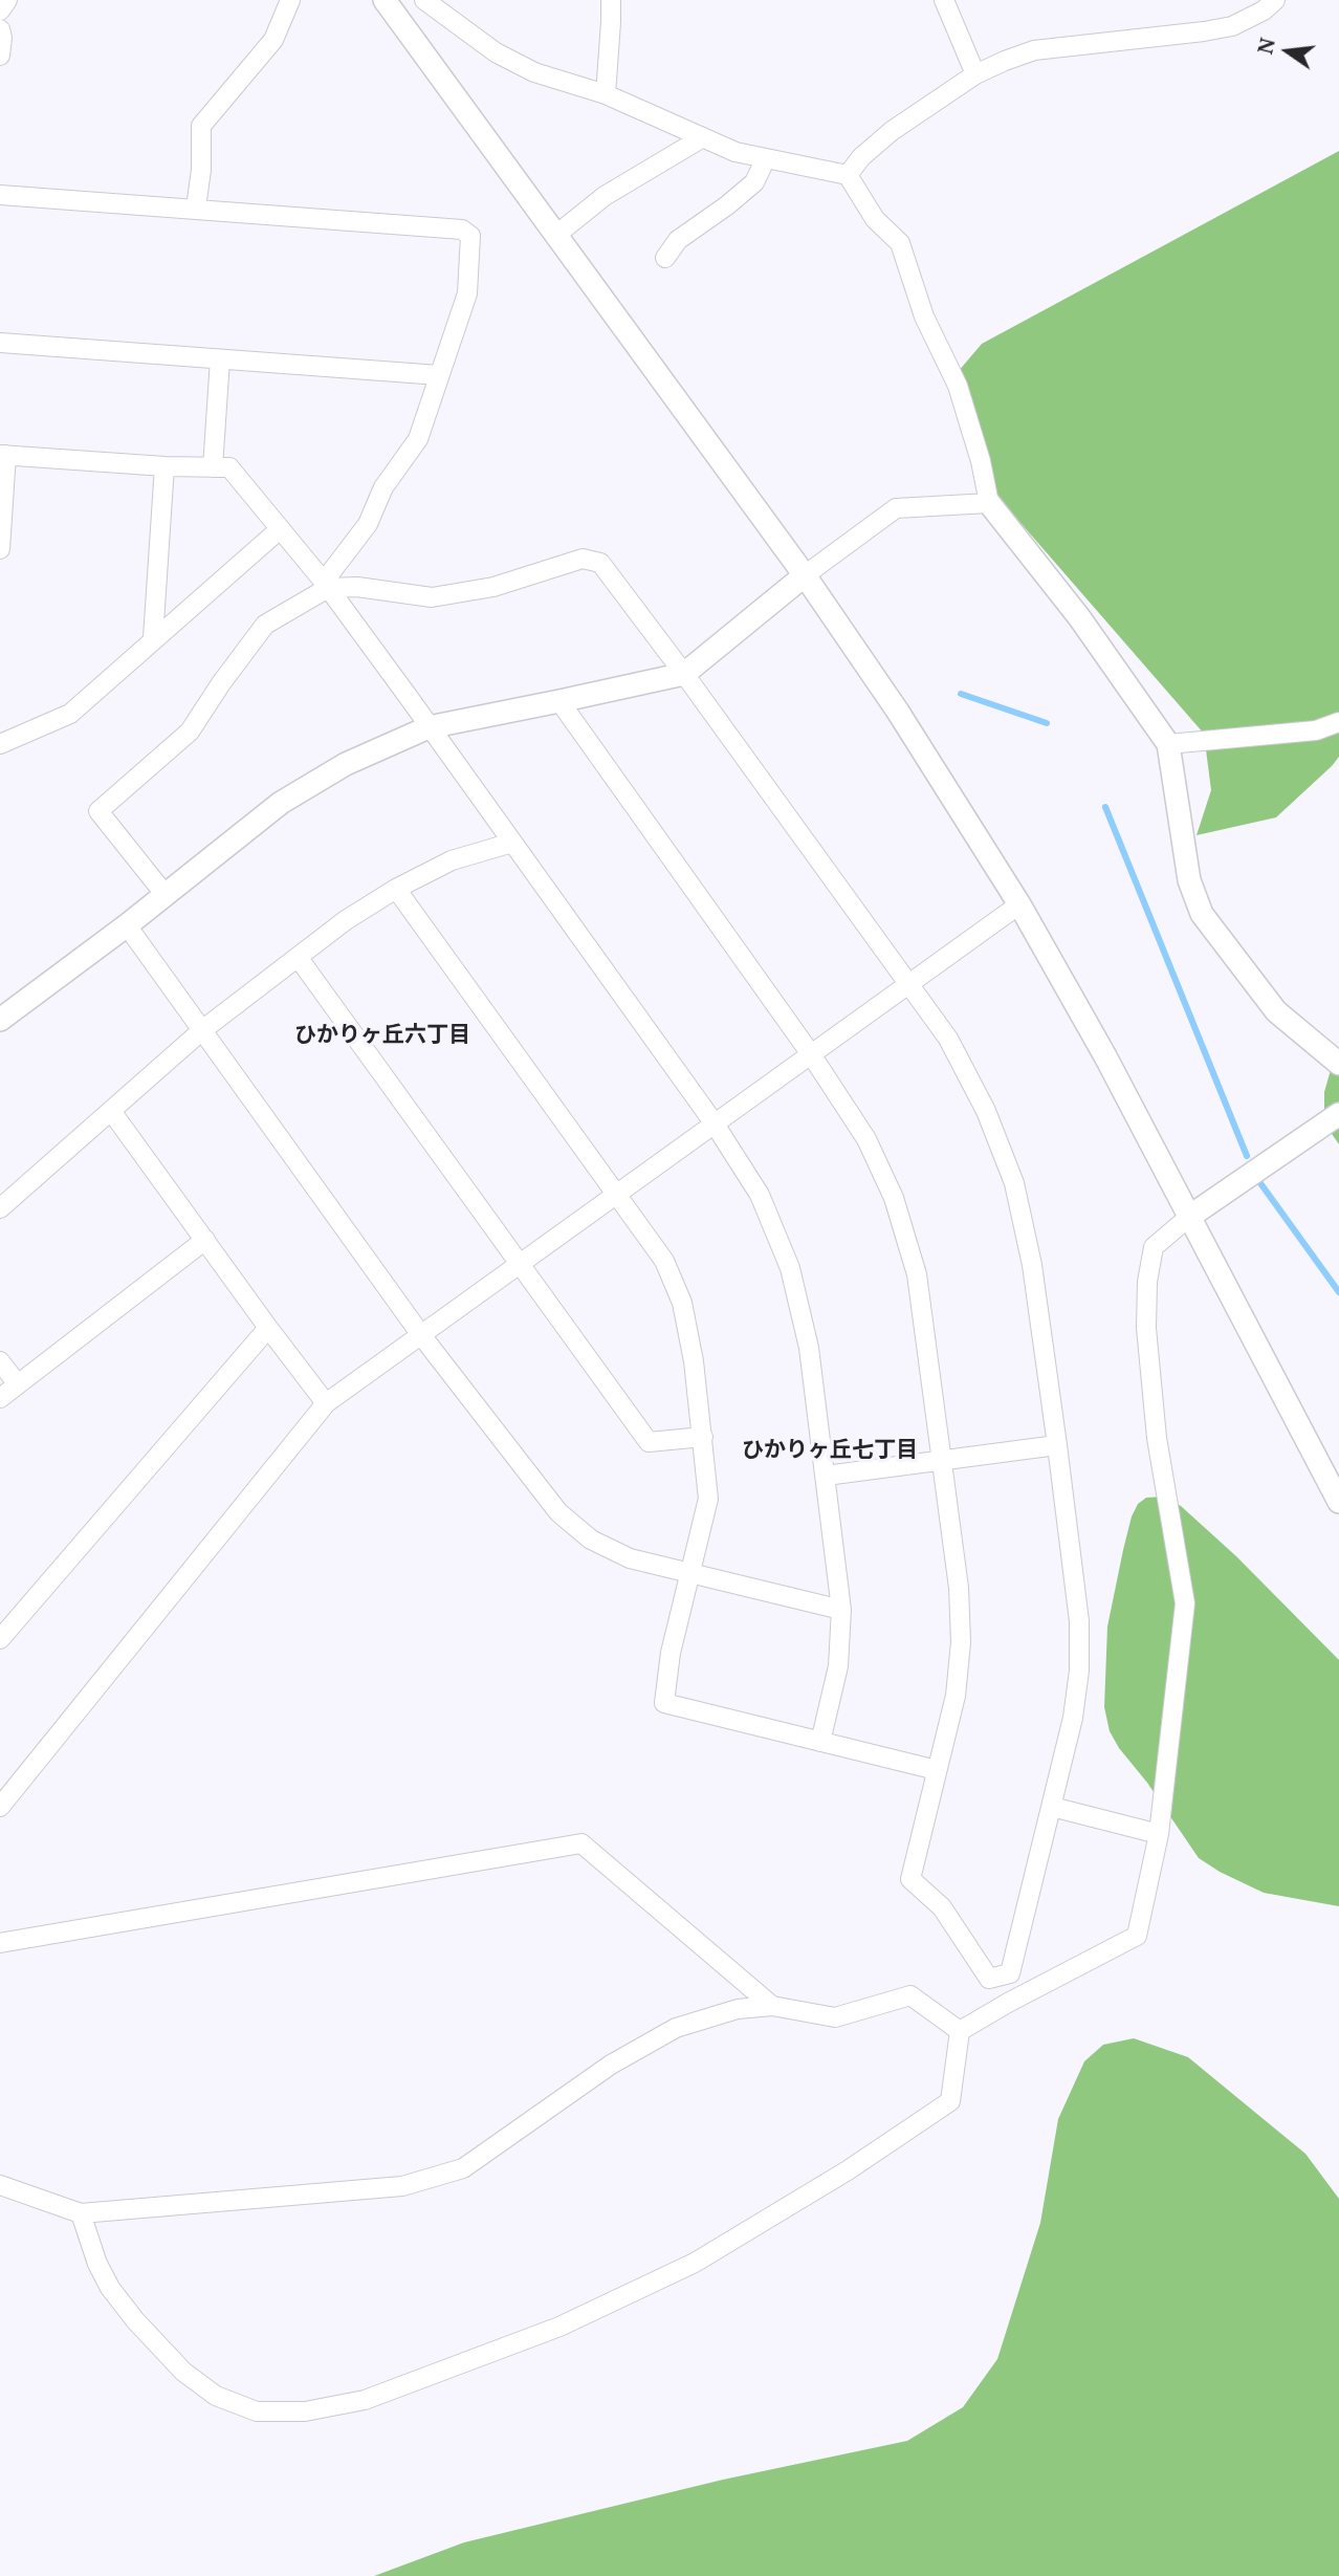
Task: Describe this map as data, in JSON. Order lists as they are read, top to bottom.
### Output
{
  "districts": ["ひかりヶ丘六丁目", "ひかりヶ丘七丁目"],
  "north": "left"
}
